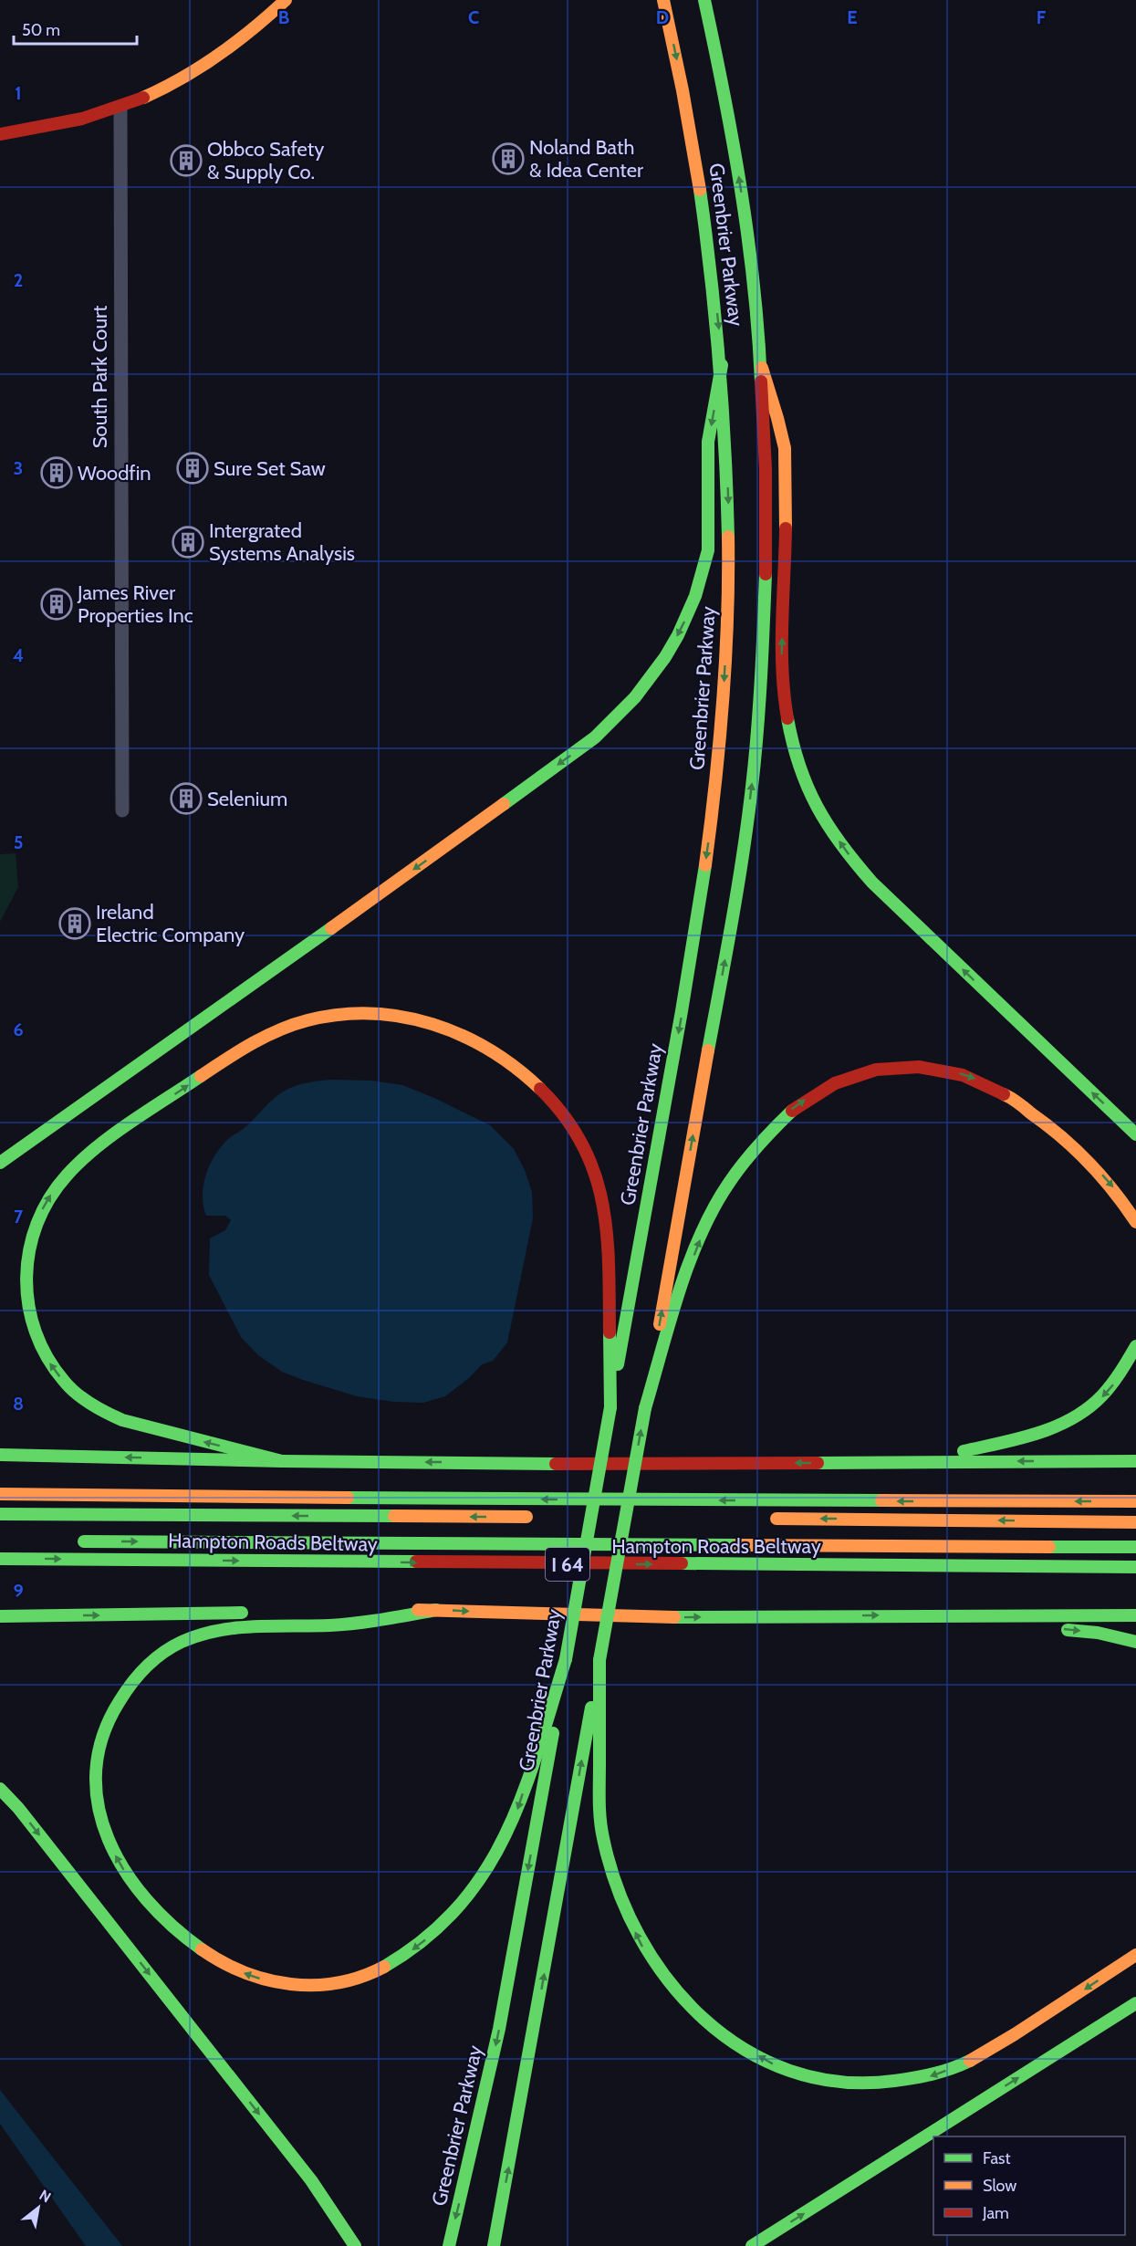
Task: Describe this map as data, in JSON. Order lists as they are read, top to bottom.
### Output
{
  "streets": {
    "main road": ["Greenbrier Parkway", "Hampton Roads Beltway", "I 64"],
    "street": ["South Park Court"]
  },
  "places": {
    "building": [
      "Noland Bath & Idea Center",
      "Obbco Safety & Supply Co.",
      "Sure Set Saw",
      "Woodfin",
      "Intergrated Systems Analysis",
      "James River Properties Inc",
      "Selenium",
      "Ireland Electric Company"
    ]
  },
  "legend": ["Fast", "Slow", "Jam"],
  "scale_bar": "50 m",
  "north": "top right",
  "grid": {
    "columns": [
      "B",
      "C",
      "D",
      "E",
      "F"
    ],
    "rows": [
      "1",
      "2",
      "3",
      "4",
      "5",
      "6",
      "7",
      "8",
      "9"
    ]
  }
}
